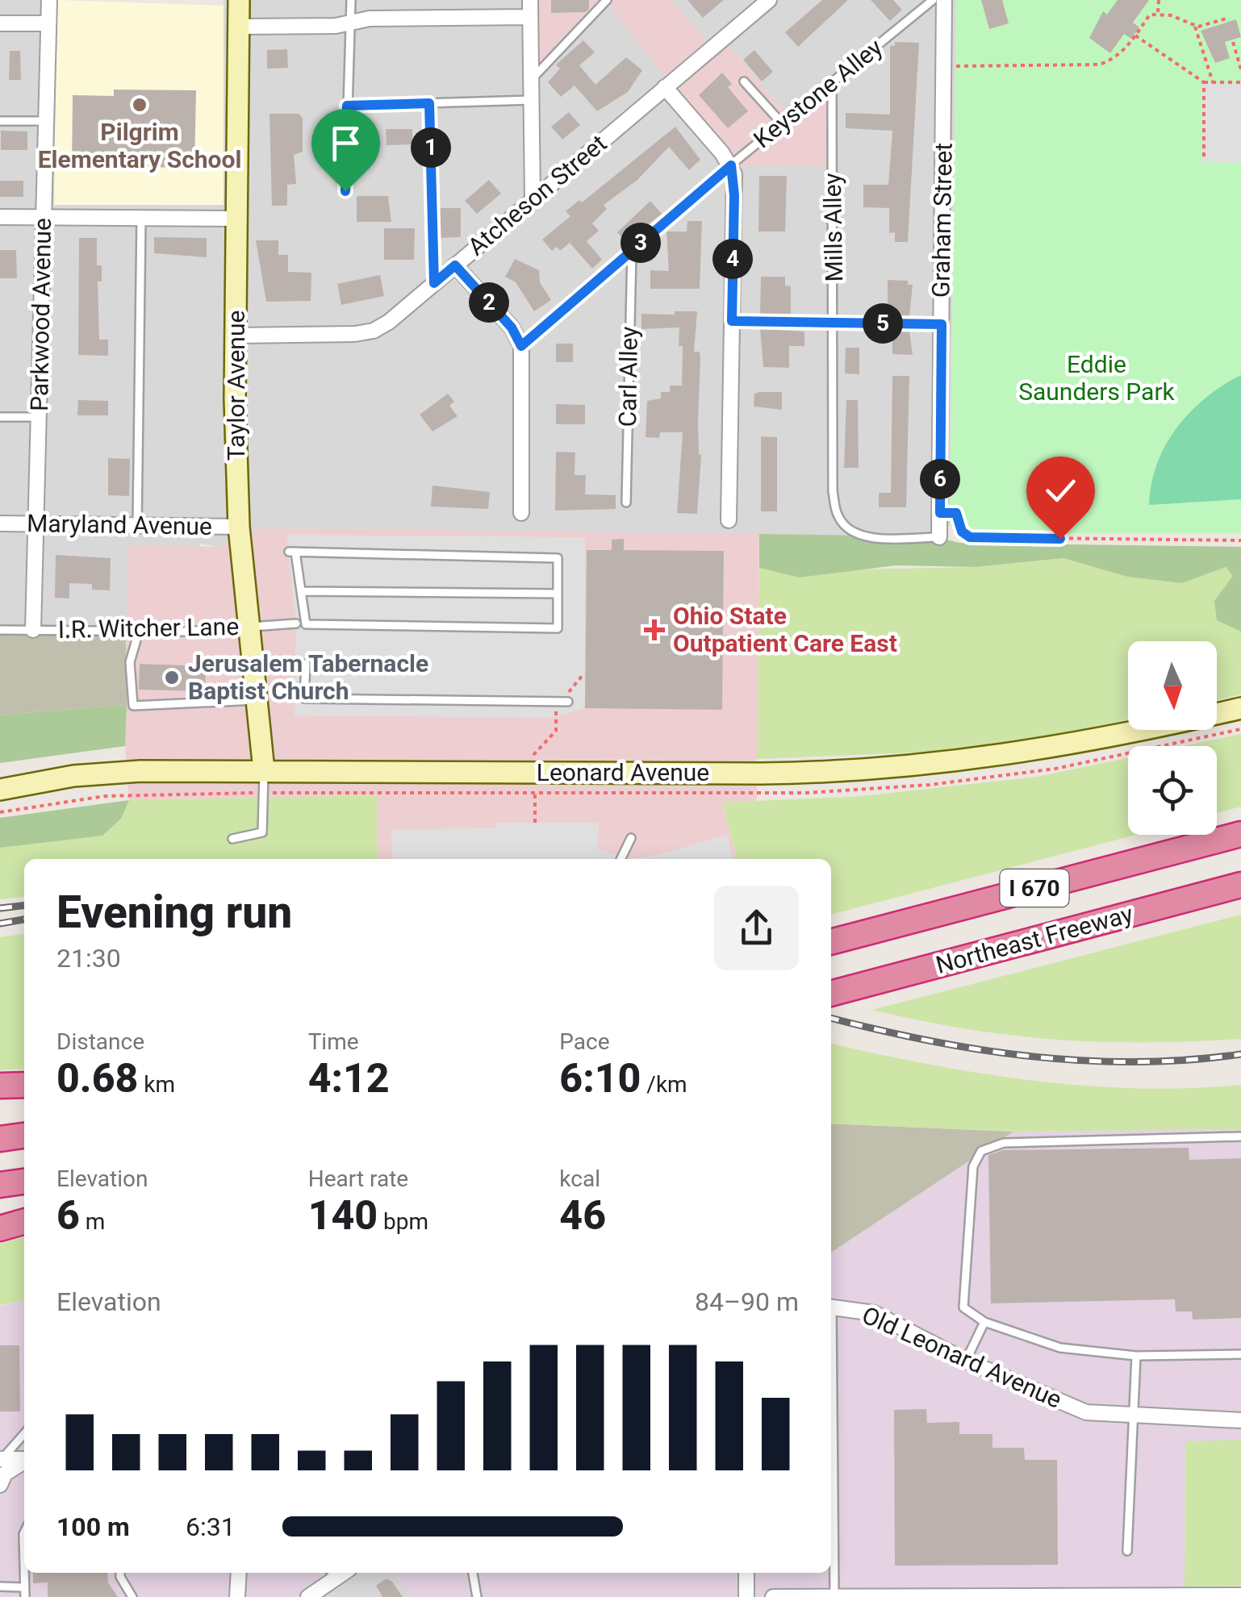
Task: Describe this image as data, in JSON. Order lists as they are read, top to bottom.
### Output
{
  "streets": {
    "highway": ["I 670", "Northeast Freeway"],
    "main road": ["Taylor Avenue", "Leonard Avenue"],
    "street": [
      "Atcheson Street",
      "Graham Street",
      "Parkwood Avenue",
      "Maryland Avenue",
      "Old Leonard Avenue"
    ],
    "lane": [
      "Keystone Alley",
      "Mills Alley",
      "Carl Alley",
      "I.R. Witcher Lane"
    ]
  },
  "crossings": [
    ["Keystone Alley", "Mills Alley"],
    ["Keystone Alley", "Carl Alley"],
    ["Atcheson Street", "Taylor Avenue"],
    ["Graham Street", "Mills Alley"],
    ["Parkwood Avenue", "Maryland Avenue"],
    ["Parkwood Avenue", "I.R. Witcher Lane"],
    ["Taylor Avenue", "Maryland Avenue"],
    ["Taylor Avenue", "I.R. Witcher Lane"],
    ["Taylor Avenue", "Leonard Avenue"]
  ],
  "parks": ["Eddie Saunders Park"],
  "places": {
    "other": ["Pilgrim Elementary School", "Jerusalem Tabernacle Baptist Church"],
    "health": ["Ohio State Outpatient Care East"]
  },
  "north": "bottom",
  "page": {
    "pins": [
      "1",
      "3",
      "4",
      "2",
      "5",
      "6"
    ],
    "heading": ["Evening run", "21:30"],
    "stats": [
      ["Distance", "0.68 km"],
      ["Time", "4:12"],
      ["Pace", "6:10 /km"],
      ["Elevation", "6 m"],
      ["Heart rate", "140 bpm"],
      ["kcal", "46"]
    ],
    "chart": ["Elevation", "84–90 m"],
    "list": [
      {
        "name": "100 m",
        "note": "6:31"
      }
    ]
  }
}
